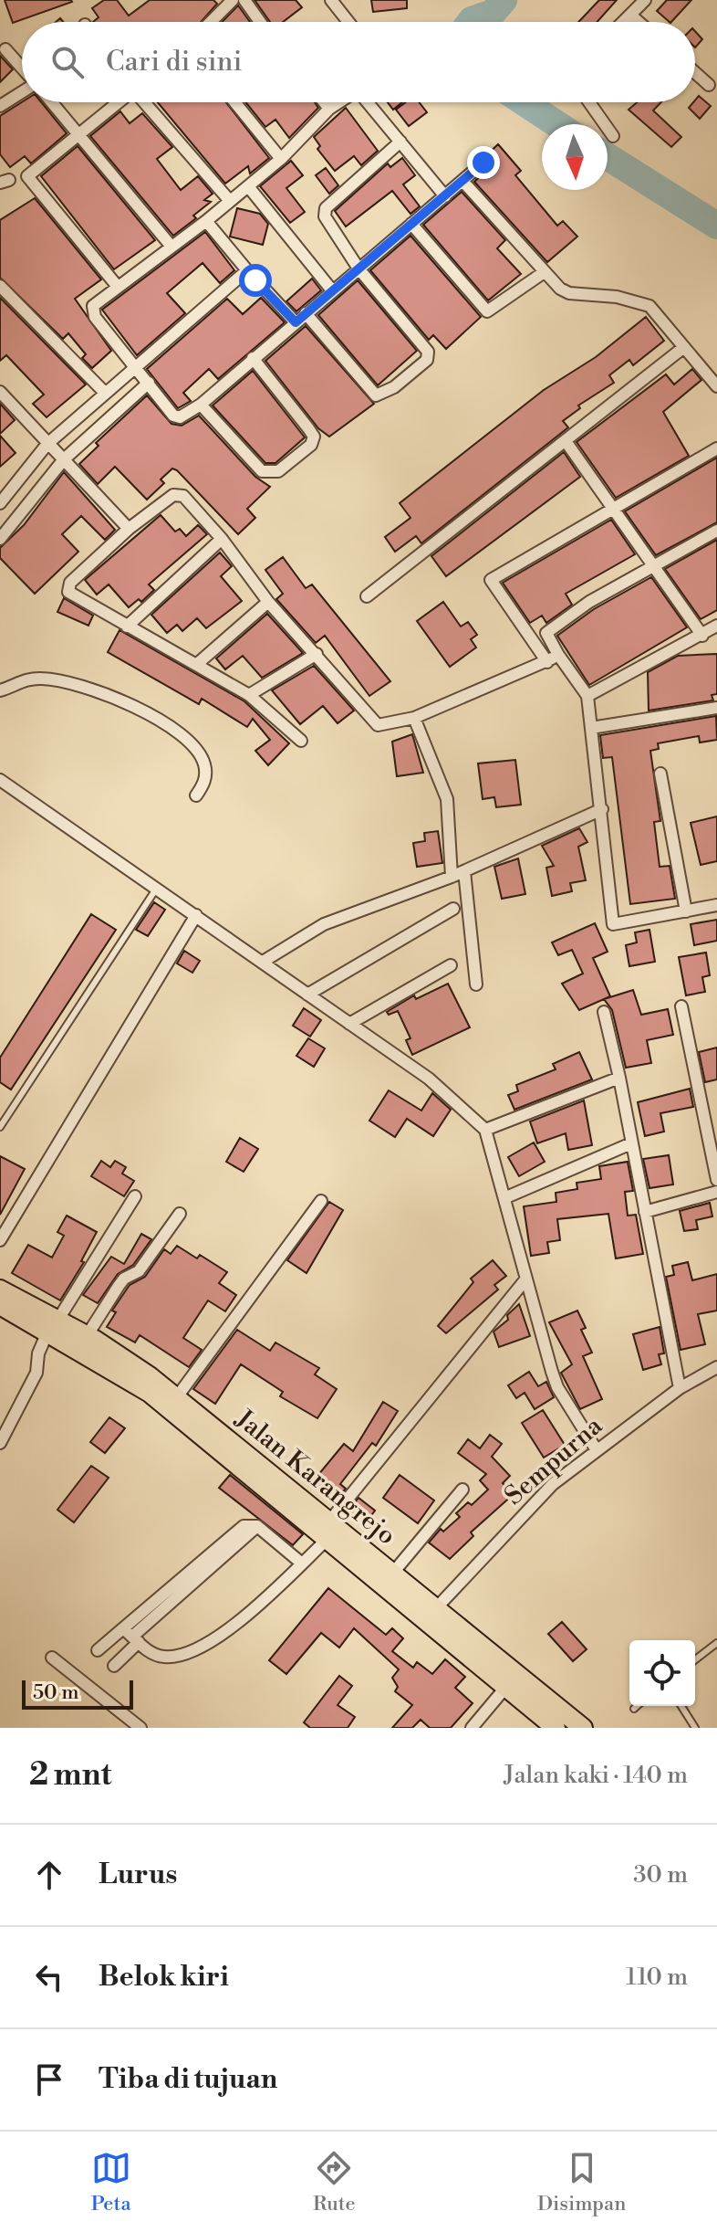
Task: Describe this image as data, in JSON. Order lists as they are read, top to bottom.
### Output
{
  "streets": {
    "main road": ["Jalan Karangrejo"],
    "street": ["Sempurna"]
  },
  "crossings": [
    ["Sempurna", "Jalan Karangrejo"]
  ],
  "scale_bar": "50 m",
  "north": "bottom",
  "page": {
    "search": "Cari di sini",
    "scale": "50 m",
    "heading": ["2 mnt", "Jalan kaki · 140 m"],
    "list": [
      ["Lurus", "30 m"],
      ["Belok kiri", "110 m"],
      "Tiba di tujuan"
    ],
    "nav": ["Peta", "Rute", "Disimpan"]
  }
}
